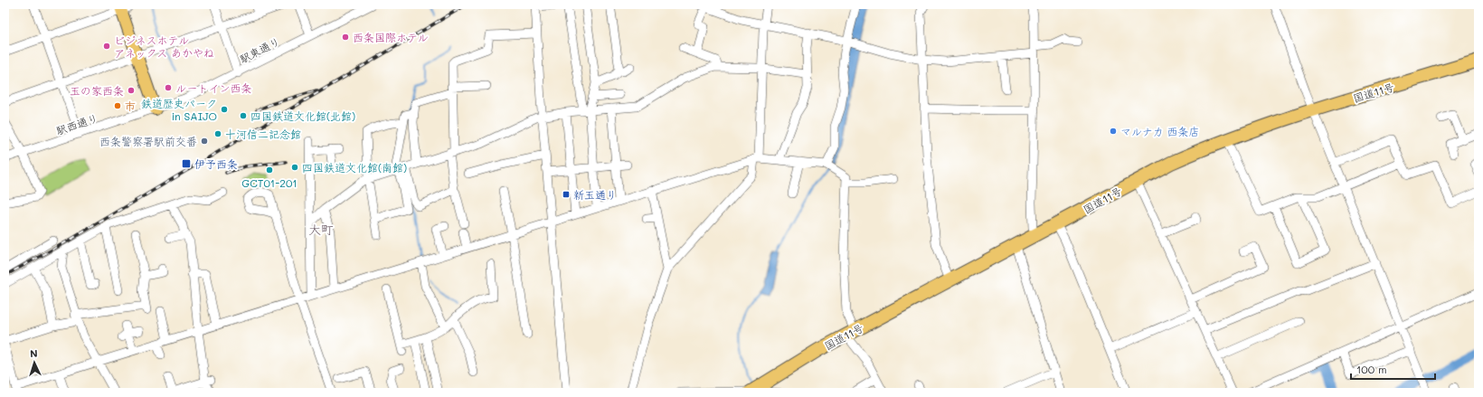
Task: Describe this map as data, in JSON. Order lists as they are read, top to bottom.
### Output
{
  "streets": {
    "highway": ["国道11号"],
    "street": ["駅東通り", "駅西通り"]
  },
  "crossings": [
    ["駅東通り", "駅西通り"]
  ],
  "districts": ["大町"],
  "places": {
    "other": [
      "西条国際ホテル",
      "ビジネスホテル アネックス あかやね",
      "ルートイン西条",
      "玉の家西条",
      "市",
      "鉄道歴史パーク in SAIJO",
      "四国鉄道文化館(北館)",
      "マルナカ 西条店",
      "十河信二記念館",
      "西条警察署駅前交番",
      "四国鉄道文化館(南館)",
      "GCT01-201"
    ],
    "transit": ["伊予西条", "新玉通り"]
  },
  "scale_bar": "100 m",
  "north": "top"
}
